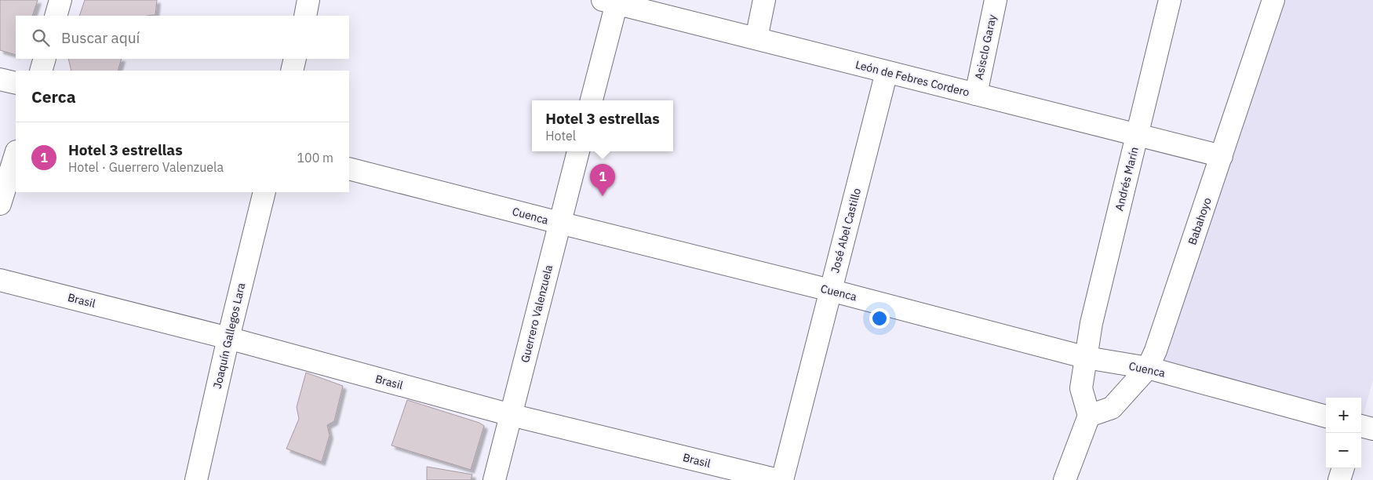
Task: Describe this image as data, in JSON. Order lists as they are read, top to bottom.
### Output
{
  "streets": {
    "street": [
      "Asisclo Garay",
      "León de Febres Cordero",
      "Andrés Marín",
      "Cuenca",
      "Babahoyo",
      "José Abel Castillo",
      "Brasil",
      "Guerrero Valenzuela",
      "Joaquín Gallegos Lara"
    ]
  },
  "crossings": [
    ["Asisclo Garay", "León de Febres Cordero"],
    ["León de Febres Cordero", "Andrés Marín"],
    ["León de Febres Cordero", "Babahoyo"],
    ["León de Febres Cordero", "José Abel Castillo"],
    ["Andrés Marín", "Cuenca"],
    ["Cuenca", "Babahoyo"],
    ["Cuenca", "José Abel Castillo"],
    ["Cuenca", "Guerrero Valenzuela"],
    ["Brasil", "Guerrero Valenzuela"],
    ["Brasil", "Joaquín Gallegos Lara"]
  ],
  "page": {
    "search": "Buscar aquí",
    "heading": "Cerca",
    "popup": ["Hotel 3 estrellas", "Hotel"],
    "list": [
      {
        "mark": "1",
        "name": "Hotel 3 estrellas",
        "note": "Hotel · Guerrero Valenzuela",
        "value": "100 m"
      }
    ],
    "pins": "1",
    "map_buttons": ["+", "−"]
  }
}
